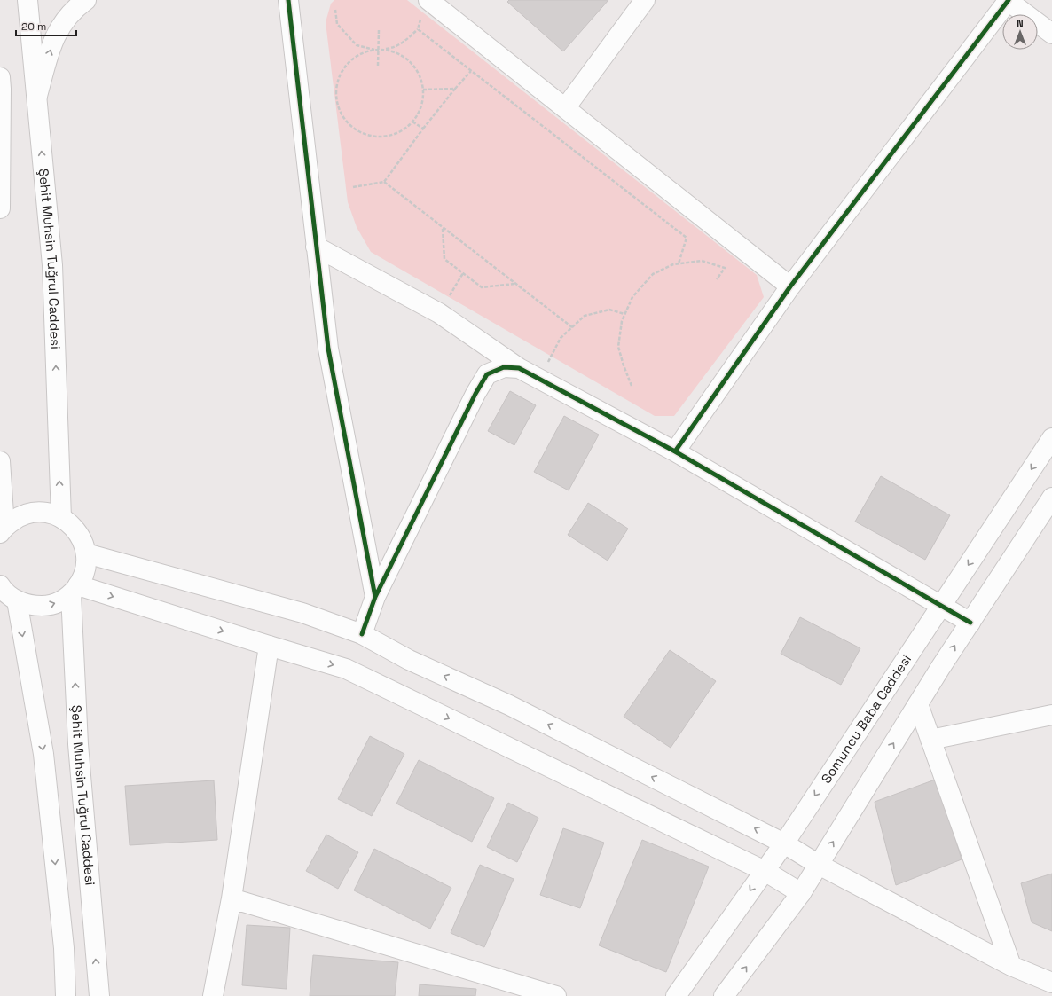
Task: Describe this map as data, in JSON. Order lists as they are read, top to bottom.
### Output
{
  "streets": {
    "main road": ["Şehit Muhsin Tuğrul Caddesi", "Somuncu Baba Caddesi"]
  },
  "scale_bar": "20 m",
  "north": "top"
}
